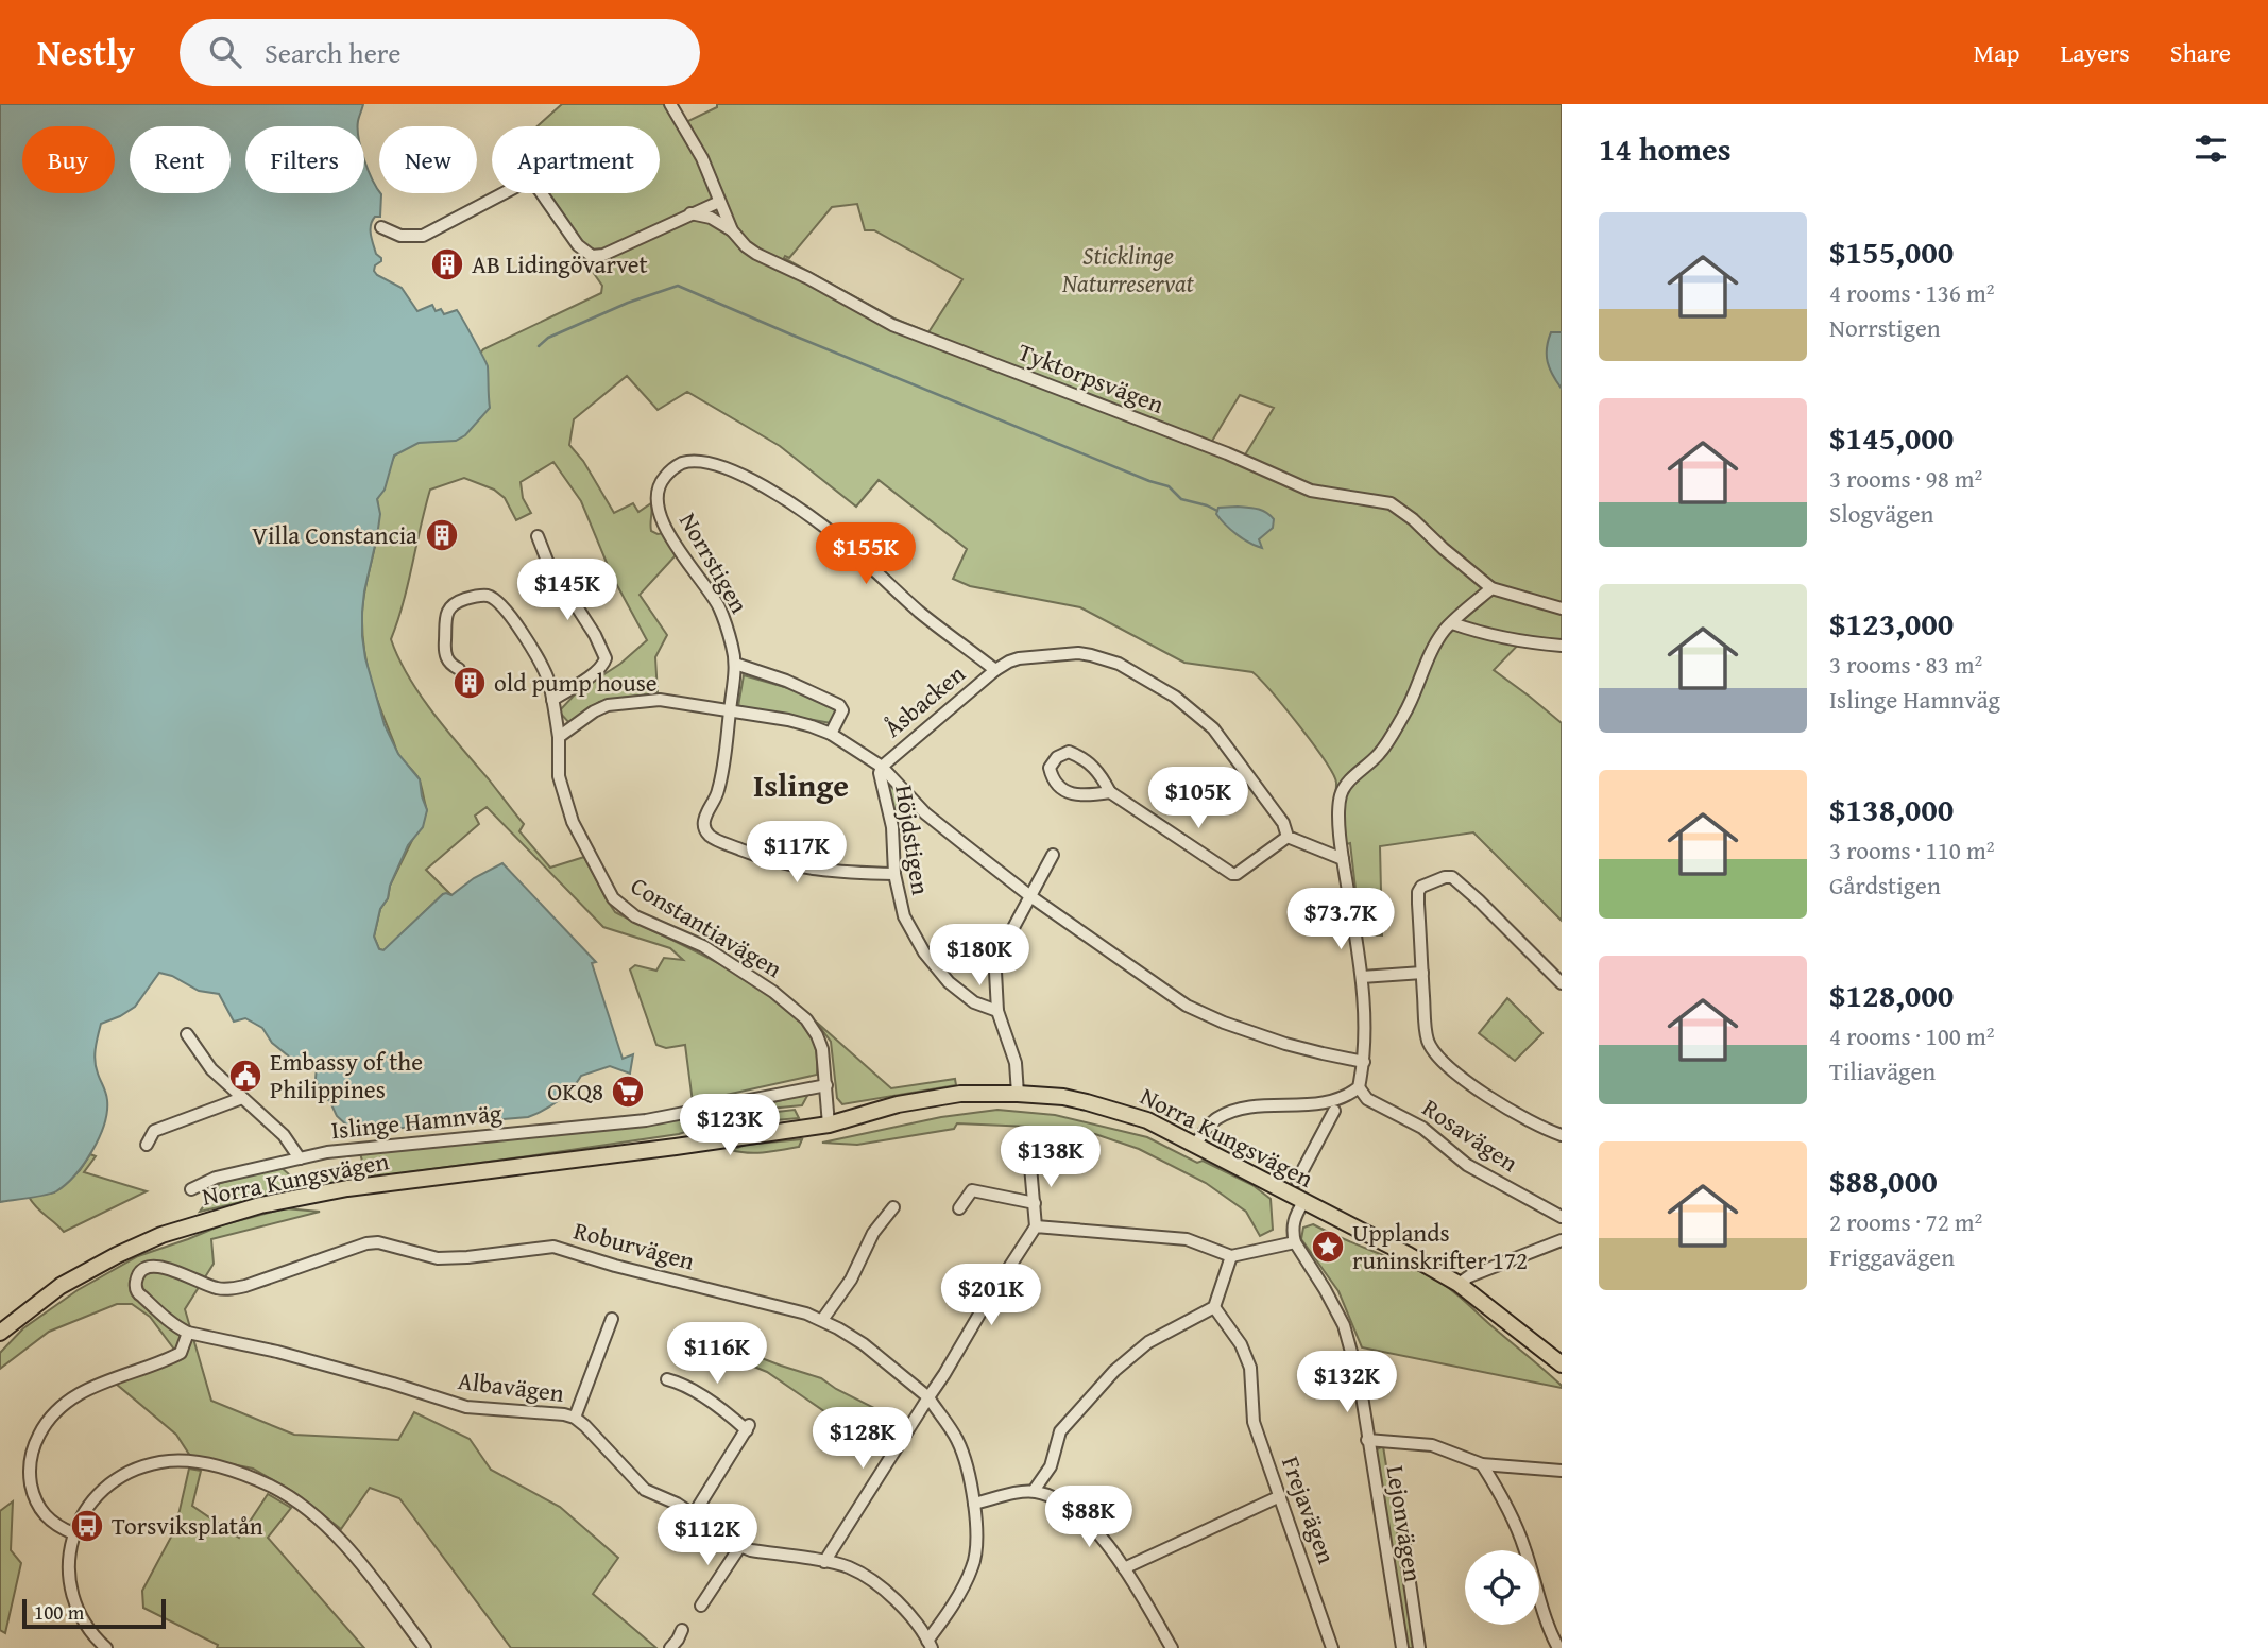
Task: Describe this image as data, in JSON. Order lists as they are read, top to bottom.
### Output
{
  "streets": {
    "main road": ["Norra Kungsvägen"],
    "street": [
      "Tyktorpsvägen",
      "Norrstigen",
      "Åsbacken",
      "Höjdstigen",
      "Constantiavägen",
      "Islinge Hamnväg",
      "Rosavägen",
      "Roburvägen",
      "Albavägen",
      "Frejavägen",
      "Lejonvägen"
    ]
  },
  "crossings": [
    ["Norrstigen", "Åsbacken"],
    ["Norrstigen", "Höjdstigen"],
    ["Åsbacken", "Höjdstigen"],
    ["Constantiavägen", "Islinge Hamnväg"],
    ["Constantiavägen", "Norra Kungsvägen"],
    ["Roburvägen", "Albavägen"]
  ],
  "districts": ["Islinge"],
  "parks": ["Sticklinge Naturreservat"],
  "places": {
    "building": ["AB Lidingövarvet", "Villa Constancia", "old pump house"],
    "public building": ["Embassy of the Philippines"],
    "supermarket": ["OKQ8"],
    "place": ["Upplands runinskrifter 172"],
    "bus stop": ["Torsviksplatån"]
  },
  "scale_bar": "100 m",
  "page": {
    "header": "Nestly",
    "search": "Search here",
    "nav": ["Map", "Layers", "Share"],
    "heading": "14 homes",
    "chip": [
      "Buy",
      "Rent",
      "Filters",
      "New",
      "Apartment"
    ],
    "list": [
      {
        "name": "$155,000",
        "note": "4 rooms · 136 m² · Norrstigen"
      },
      {
        "name": "$145,000",
        "note": "3 rooms · 98 m² · Slogvägen"
      },
      {
        "name": "$123,000",
        "note": "3 rooms · 83 m² · Islinge Hamnväg"
      },
      {
        "name": "$138,000",
        "note": "3 rooms · 110 m² · Gårdstigen"
      },
      {
        "name": "$128,000",
        "note": "4 rooms · 100 m² · Tiliavägen"
      },
      {
        "name": "$88,000",
        "note": "2 rooms · 72 m² · Friggavägen"
      }
    ],
    "price": [
      "$155K",
      "$145K",
      "$105K",
      "$117K",
      "$73.7K",
      "$180K",
      "$123K",
      "$138K",
      "$201K",
      "$116K",
      "$132K",
      "$128K",
      "$88K",
      "$112K"
    ],
    "scale": "100 m"
  }
}
